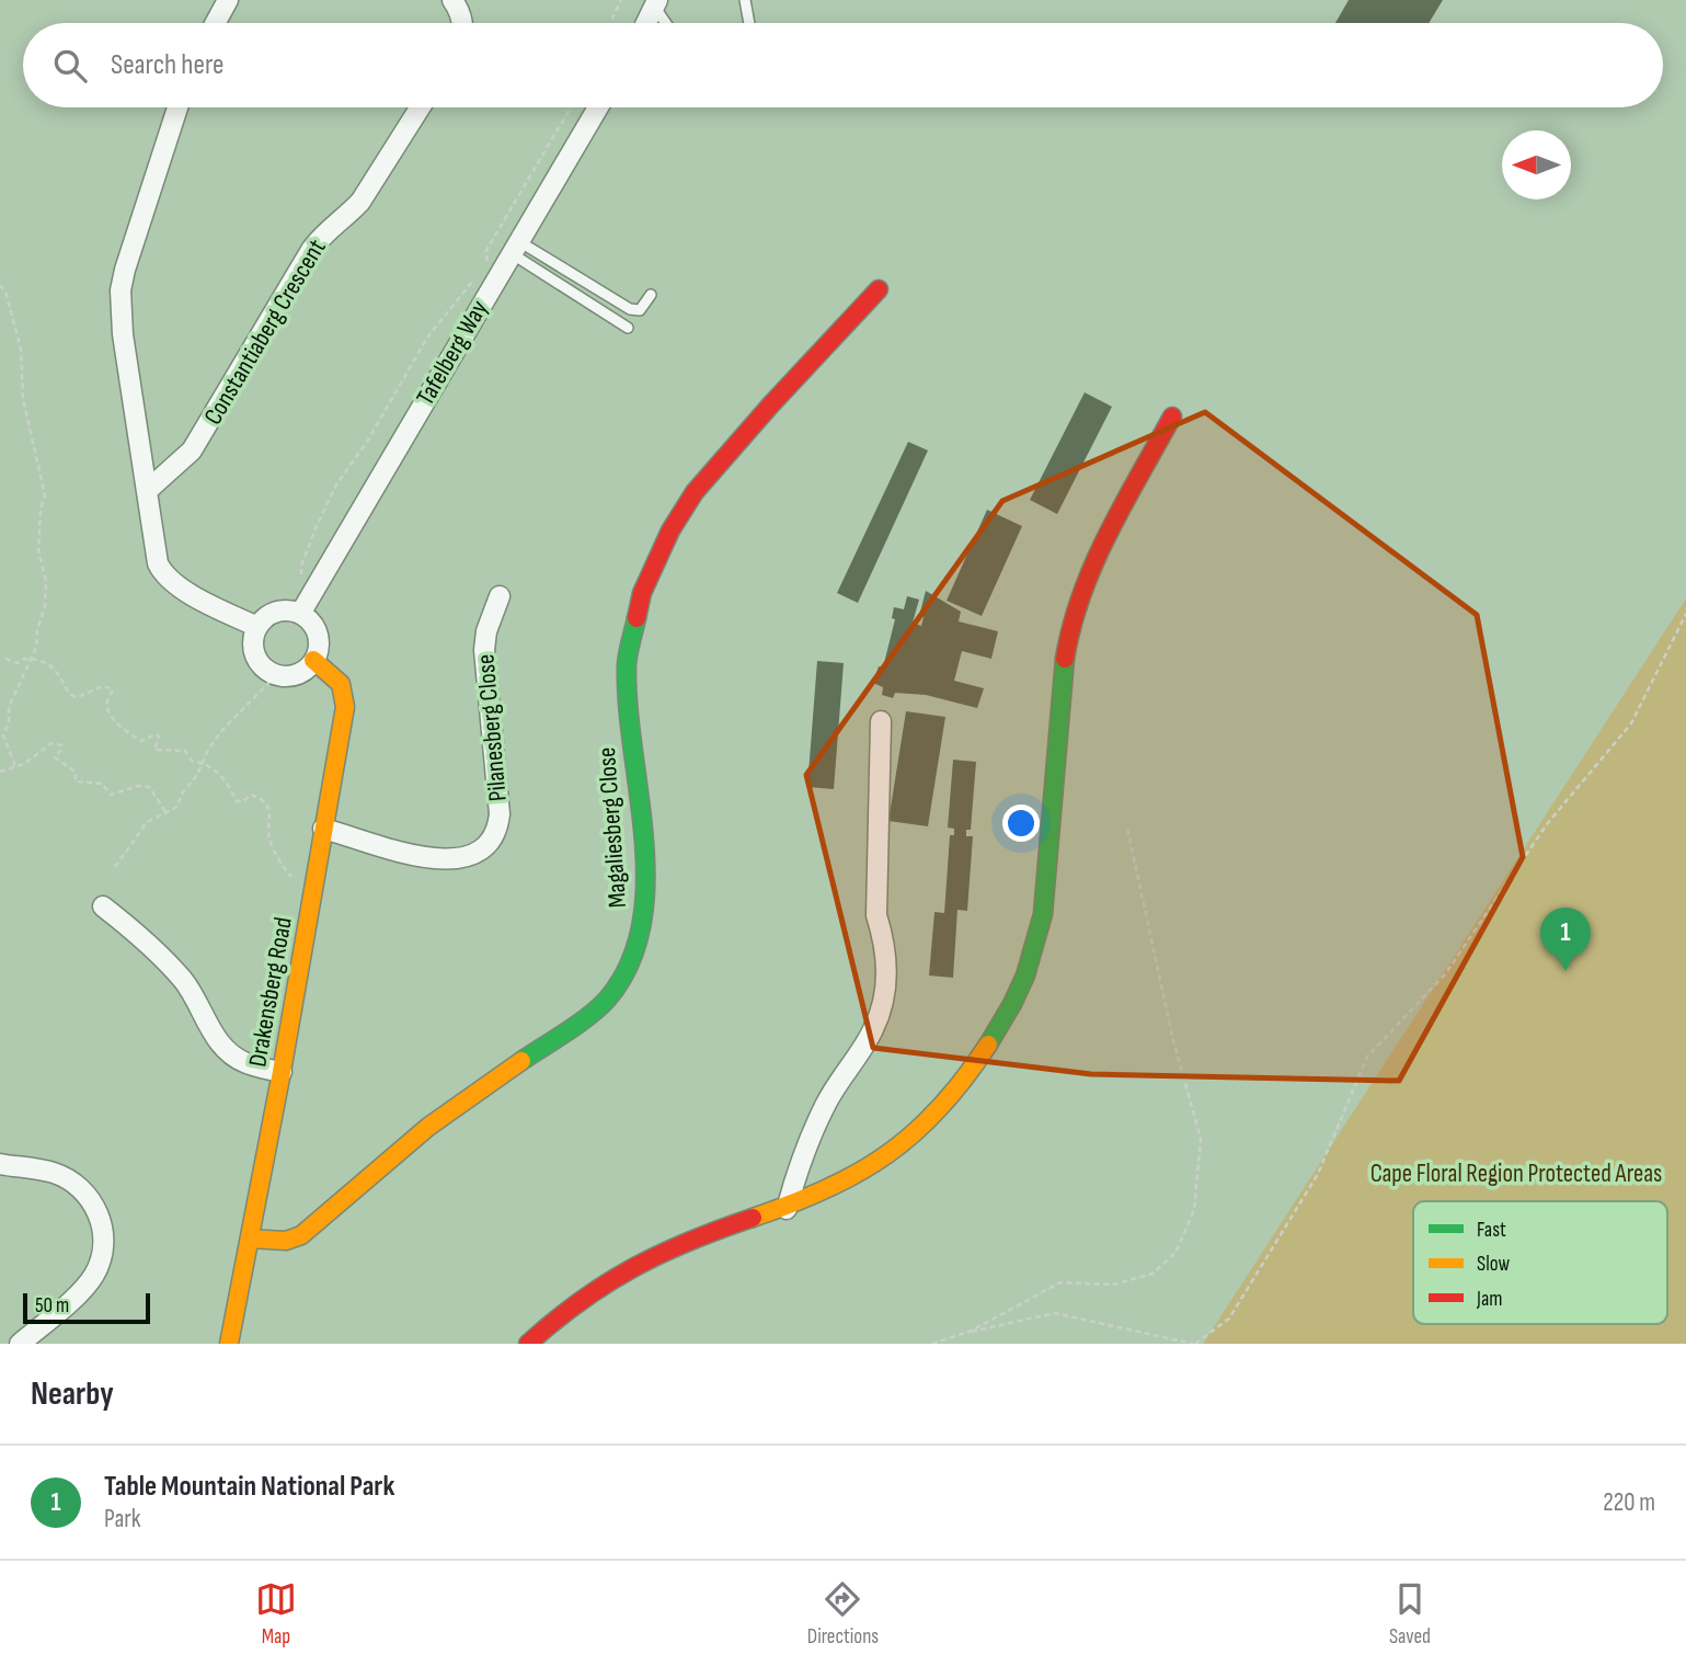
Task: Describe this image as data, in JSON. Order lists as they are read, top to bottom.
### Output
{
  "streets": {
    "street": [
      "Constantiaberg Crescent",
      "Tafelberg Way",
      "Pilanesberg Close",
      "Magaliesberg Close",
      "Drakensberg Road"
    ]
  },
  "crossings": [
    ["Tafelberg Way", "Drakensberg Road"],
    ["Pilanesberg Close", "Drakensberg Road"],
    ["Magaliesberg Close", "Drakensberg Road"]
  ],
  "parks": ["Cape Floral Region Protected Areas"],
  "legend": ["Fast", "Slow", "Jam"],
  "scale_bar": "50 m",
  "north": "left",
  "page": {
    "search": "Search here",
    "pins": "1",
    "scale": "50 m",
    "heading": "Nearby",
    "list": [
      {
        "mark": "1",
        "name": "Table Mountain National Park",
        "note": "Park",
        "value": "220 m"
      }
    ],
    "nav": ["Map", "Directions", "Saved"]
  }
}
